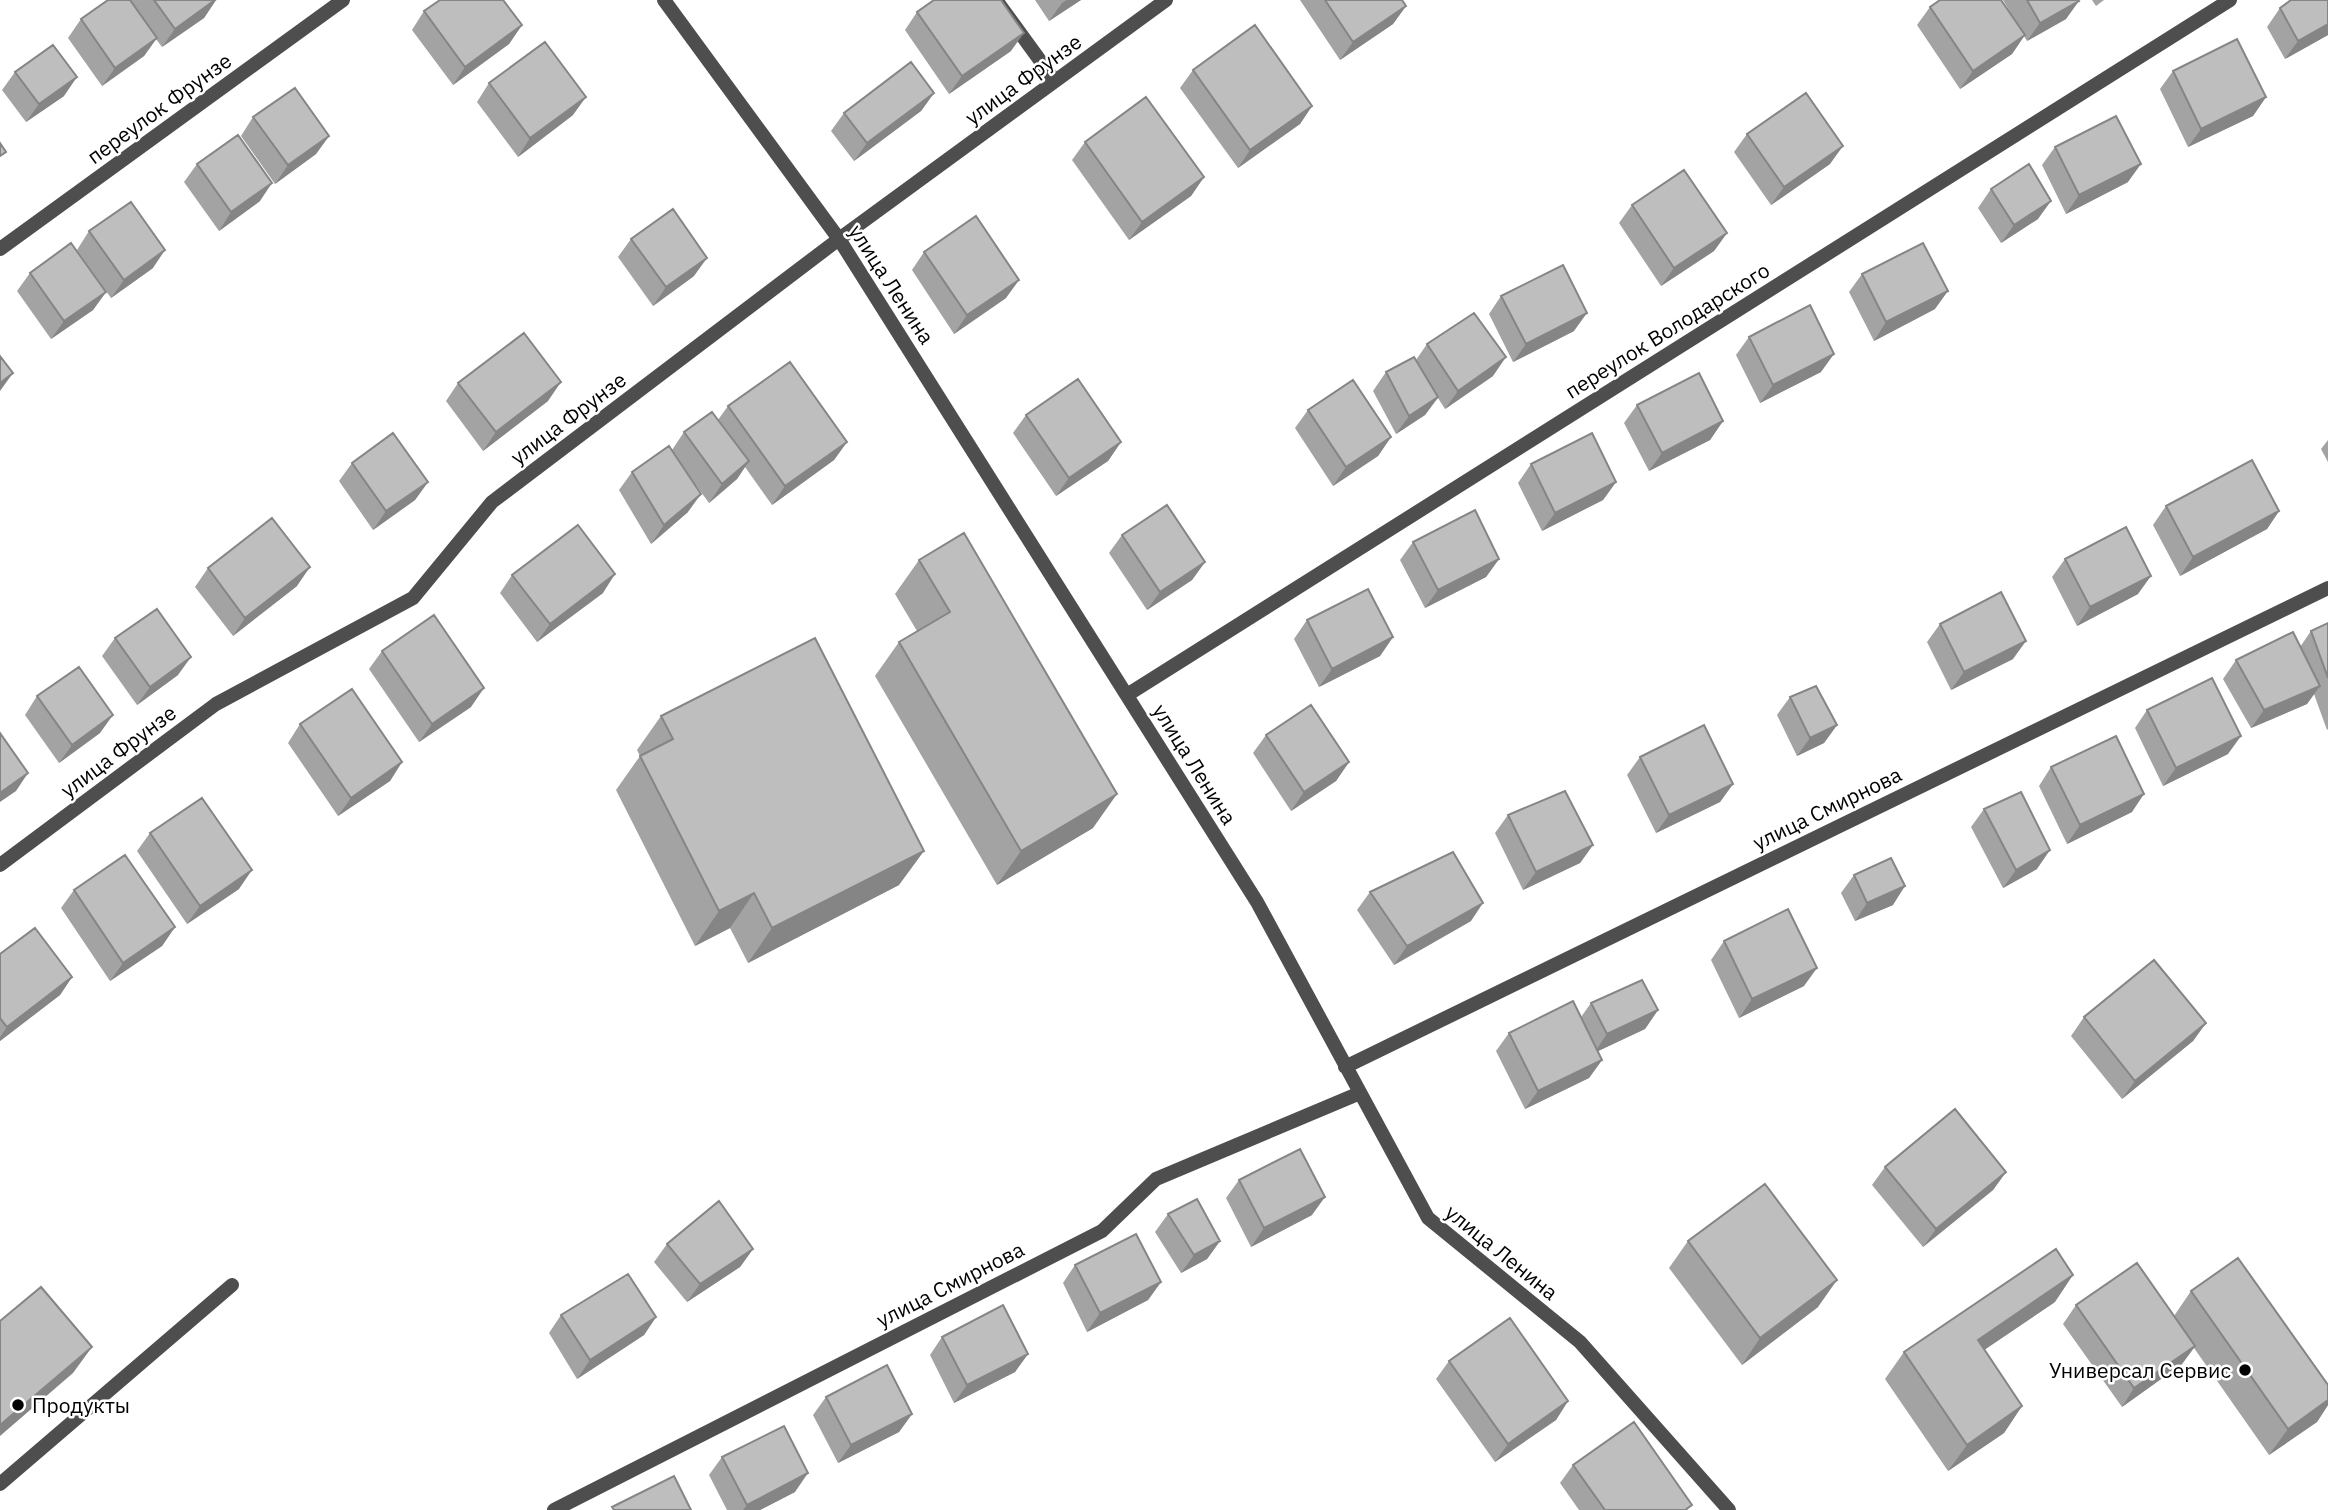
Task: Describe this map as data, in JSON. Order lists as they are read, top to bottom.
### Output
{
  "streets": {
    "street": [
      "улица Фрунзе",
      "переулок Фрунзе",
      "улица Ленина",
      "переулок Володарского",
      "улица Смирнова"
    ]
  },
  "crossings": [
    ["улица Фрунзе", "улица Ленина"],
    ["улица Ленина", "переулок Володарского"],
    ["улица Ленина", "улица Смирнова"]
  ],
  "places": ["Универсал Сервис", "Продукты"]
}
